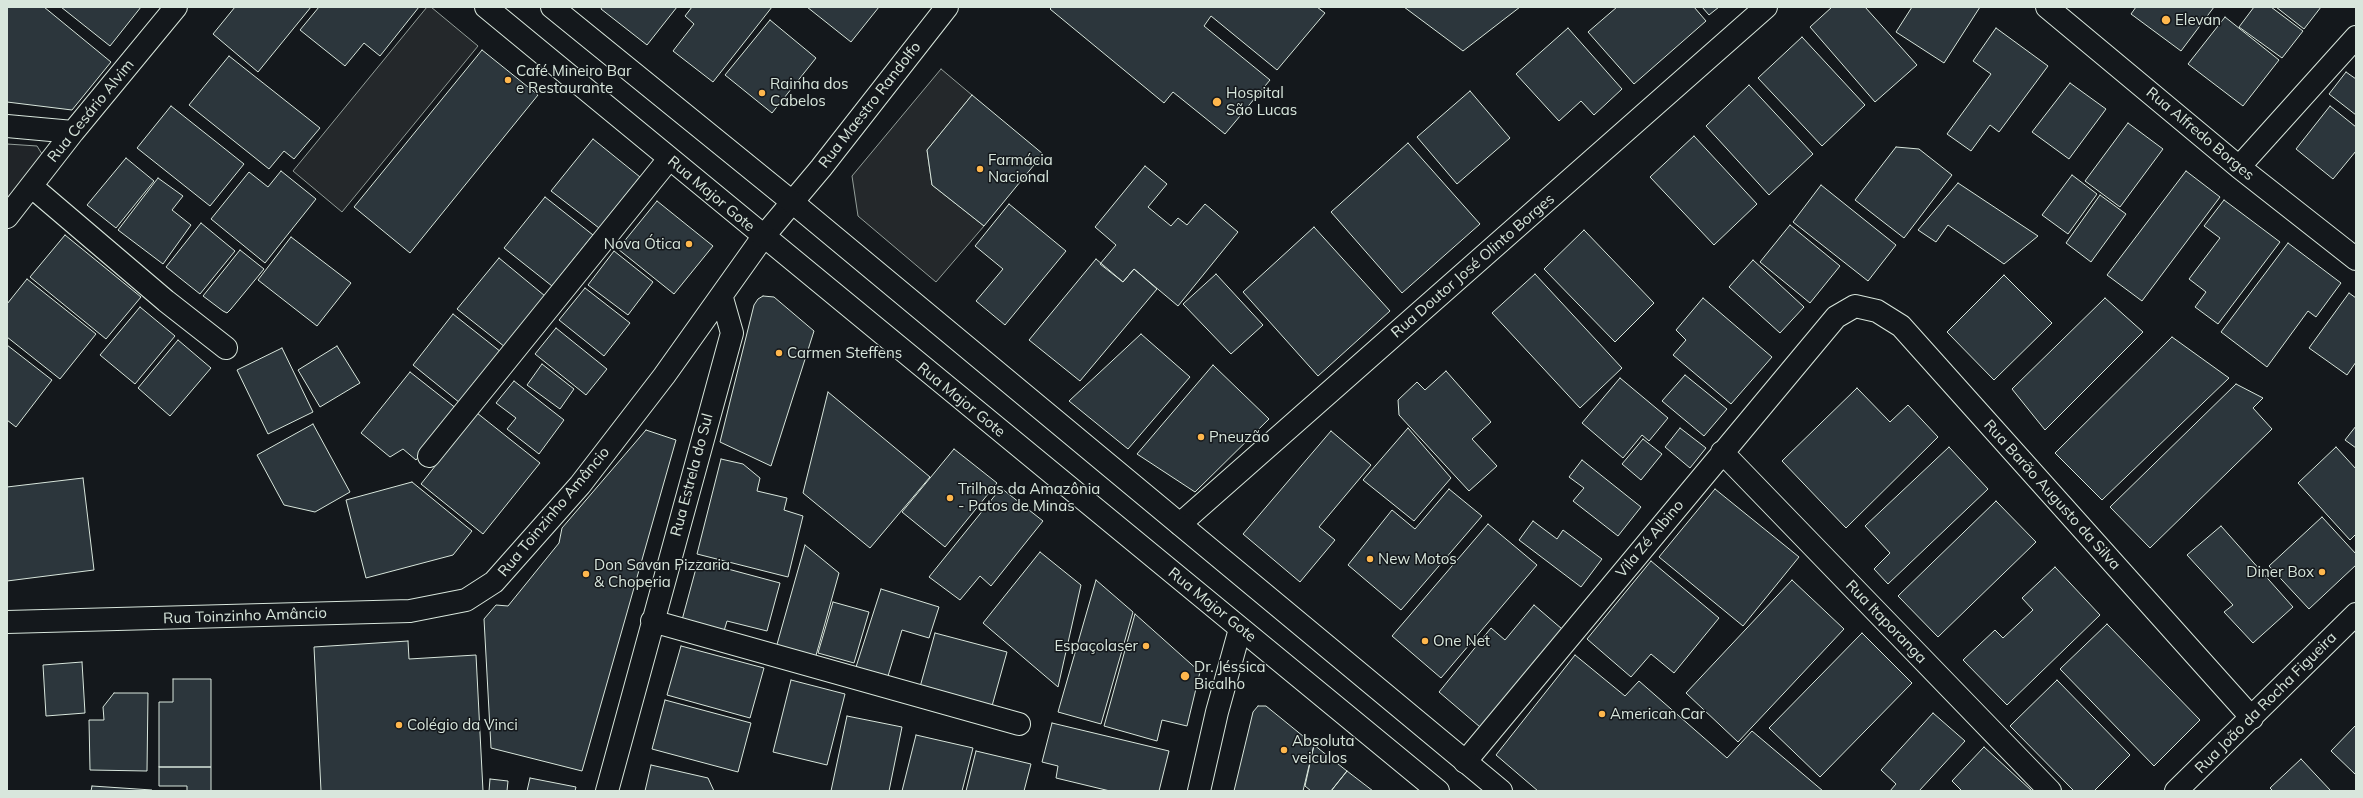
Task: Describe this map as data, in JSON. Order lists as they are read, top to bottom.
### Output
{
  "streets": {
    "street": [
      "Rua Maestro Randolfo",
      "Rua Cesário Alvim",
      "Rua Alfredo Borges",
      "Rua Major Gote",
      "Rua Doutor José Olinto Borges",
      "Rua Estrela do Sul",
      "Rua Barão Augusto da Silva",
      "Rua Toinzinho Amâncio",
      "Vila Zé Albino",
      "Rua Itaporanga",
      "Rua João da Rocha Figueira"
    ]
  },
  "crossings": [
    ["Rua Maestro Randolfo", "Rua Major Gote"],
    ["Rua Maestro Randolfo", "Rua Toinzinho Amâncio"],
    ["Rua Major Gote", "Rua Toinzinho Amâncio"],
    ["Rua Estrela do Sul", "Rua Toinzinho Amâncio"],
    ["Rua Barão Augusto da Silva", "Vila Zé Albino"],
    ["Rua Barão Augusto da Silva", "Rua João da Rocha Figueira"],
    ["Vila Zé Albino", "Rua Itaporanga"]
  ],
  "places": [
    "Elevan",
    "Café Mineiro Bar e Restaurante",
    "Rainha dos Cabelos",
    "Hospital São Lucas",
    "Farmácia Nacional",
    "Nova Ótica",
    "Carmen Steffens",
    "Pneuzão",
    "Trilhas da Amazônia - Patos de Minas",
    "New Motos",
    "Diner Box",
    "Don Savan Pizzaria & Choperia",
    "One Net",
    "Espaçolaser",
    "Dr. Jéssica Bicalho",
    "American Car",
    "Colégio da Vinci",
    "Absoluta veiculos"
  ]
}
